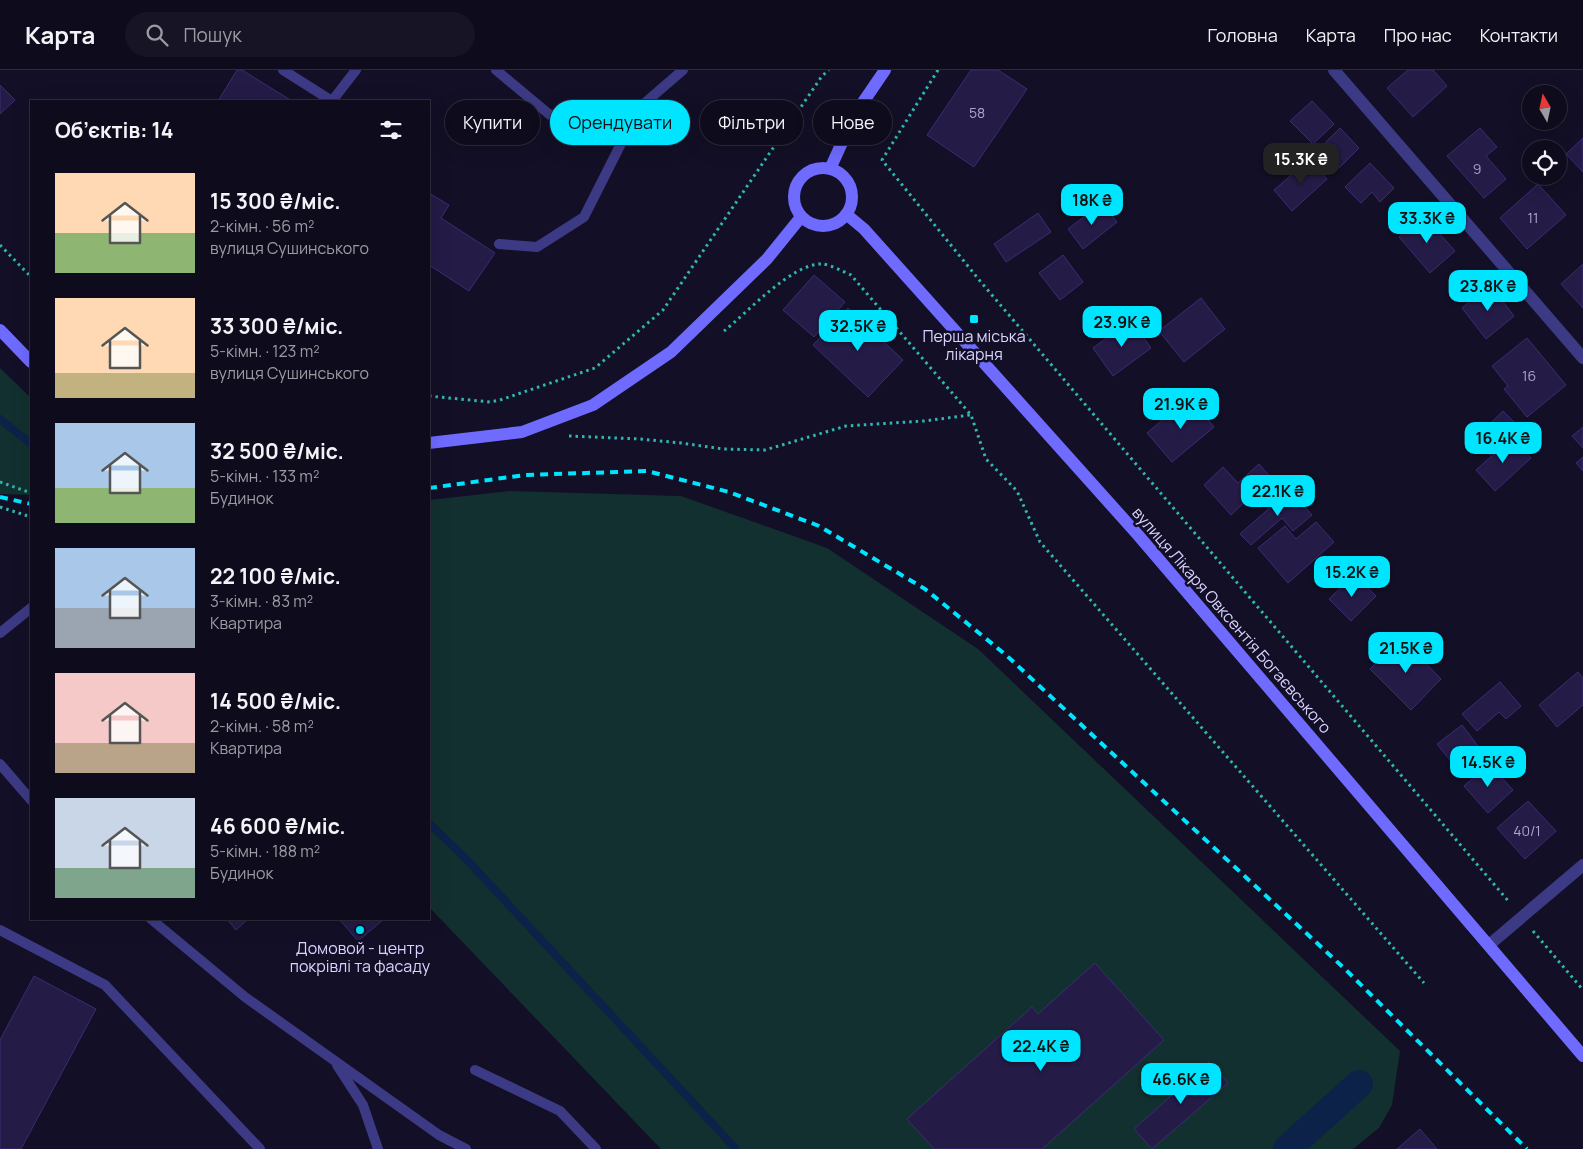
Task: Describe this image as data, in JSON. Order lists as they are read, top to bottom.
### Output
{
  "streets": {
    "street": ["вулиця Лікаря Овксентія Богаєвського"]
  },
  "places": {
    "transit": ["Перша міська лікарня"],
    "other": ["Домовой - центр покрівлі та фасаду"]
  },
  "house_numbers": [
    "58",
    "9",
    "11",
    "16",
    "40/1"
  ],
  "north": "top",
  "page": {
    "header": "Карта",
    "search": "Пошук",
    "nav": [
      "Головна",
      "Карта",
      "Про нас",
      "Контакти"
    ],
    "chip": [
      "Купити",
      "Орендувати",
      "Фільтри",
      "Нове"
    ],
    "heading": "Об’єктів: 14",
    "price": [
      "15.3K ₴",
      "18K ₴",
      "33.3K ₴",
      "23.8K ₴",
      "23.9K ₴",
      "32.5K ₴",
      "21.9K ₴",
      "16.4K ₴",
      "22.1K ₴",
      "15.2K ₴",
      "21.5K ₴",
      "14.5K ₴",
      "22.4K ₴",
      "46.6K ₴"
    ],
    "list": [
      {
        "name": "15 300 ₴/міс.",
        "note": "2-кімн. · 56 m² · вулиця Сушинського"
      },
      {
        "name": "33 300 ₴/міс.",
        "note": "5-кімн. · 123 m² · вулиця Сушинського"
      },
      {
        "name": "32 500 ₴/міс.",
        "note": "5-кімн. · 133 m² · Будинок"
      },
      {
        "name": "22 100 ₴/міс.",
        "note": "3-кімн. · 83 m² · Квартира"
      },
      {
        "name": "14 500 ₴/міс.",
        "note": "2-кімн. · 58 m² · Квартира"
      },
      {
        "name": "46 600 ₴/міс.",
        "note": "5-кімн. · 188 m² · Будинок"
      }
    ]
  }
}
